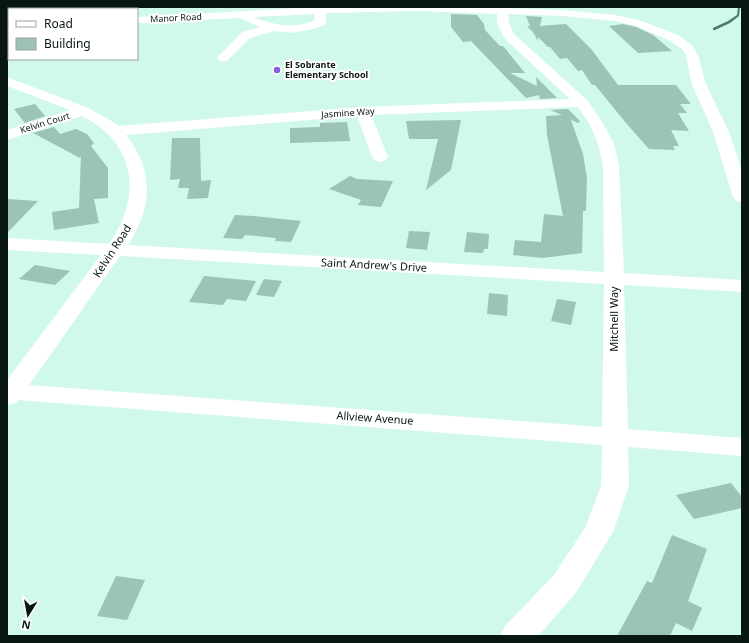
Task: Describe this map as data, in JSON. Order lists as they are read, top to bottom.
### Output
{
  "streets": {
    "street": [
      "Manor Road",
      "Jasmine Way",
      "Kelvin Court",
      "Kelvin Road",
      "Saint Andrew's Drive",
      "Mitchell Way",
      "Allview Avenue"
    ]
  },
  "crossings": [
    ["Manor Road", "Mitchell Way"],
    ["Jasmine Way", "Kelvin Road"],
    ["Jasmine Way", "Mitchell Way"],
    ["Kelvin Court", "Kelvin Road"],
    ["Kelvin Road", "Saint Andrew's Drive"],
    ["Kelvin Road", "Allview Avenue"],
    ["Saint Andrew's Drive", "Mitchell Way"],
    ["Mitchell Way", "Allview Avenue"]
  ],
  "places": ["El Sobrante Elementary School"],
  "legend": ["Road", "Building"],
  "north": "bottom"
}
